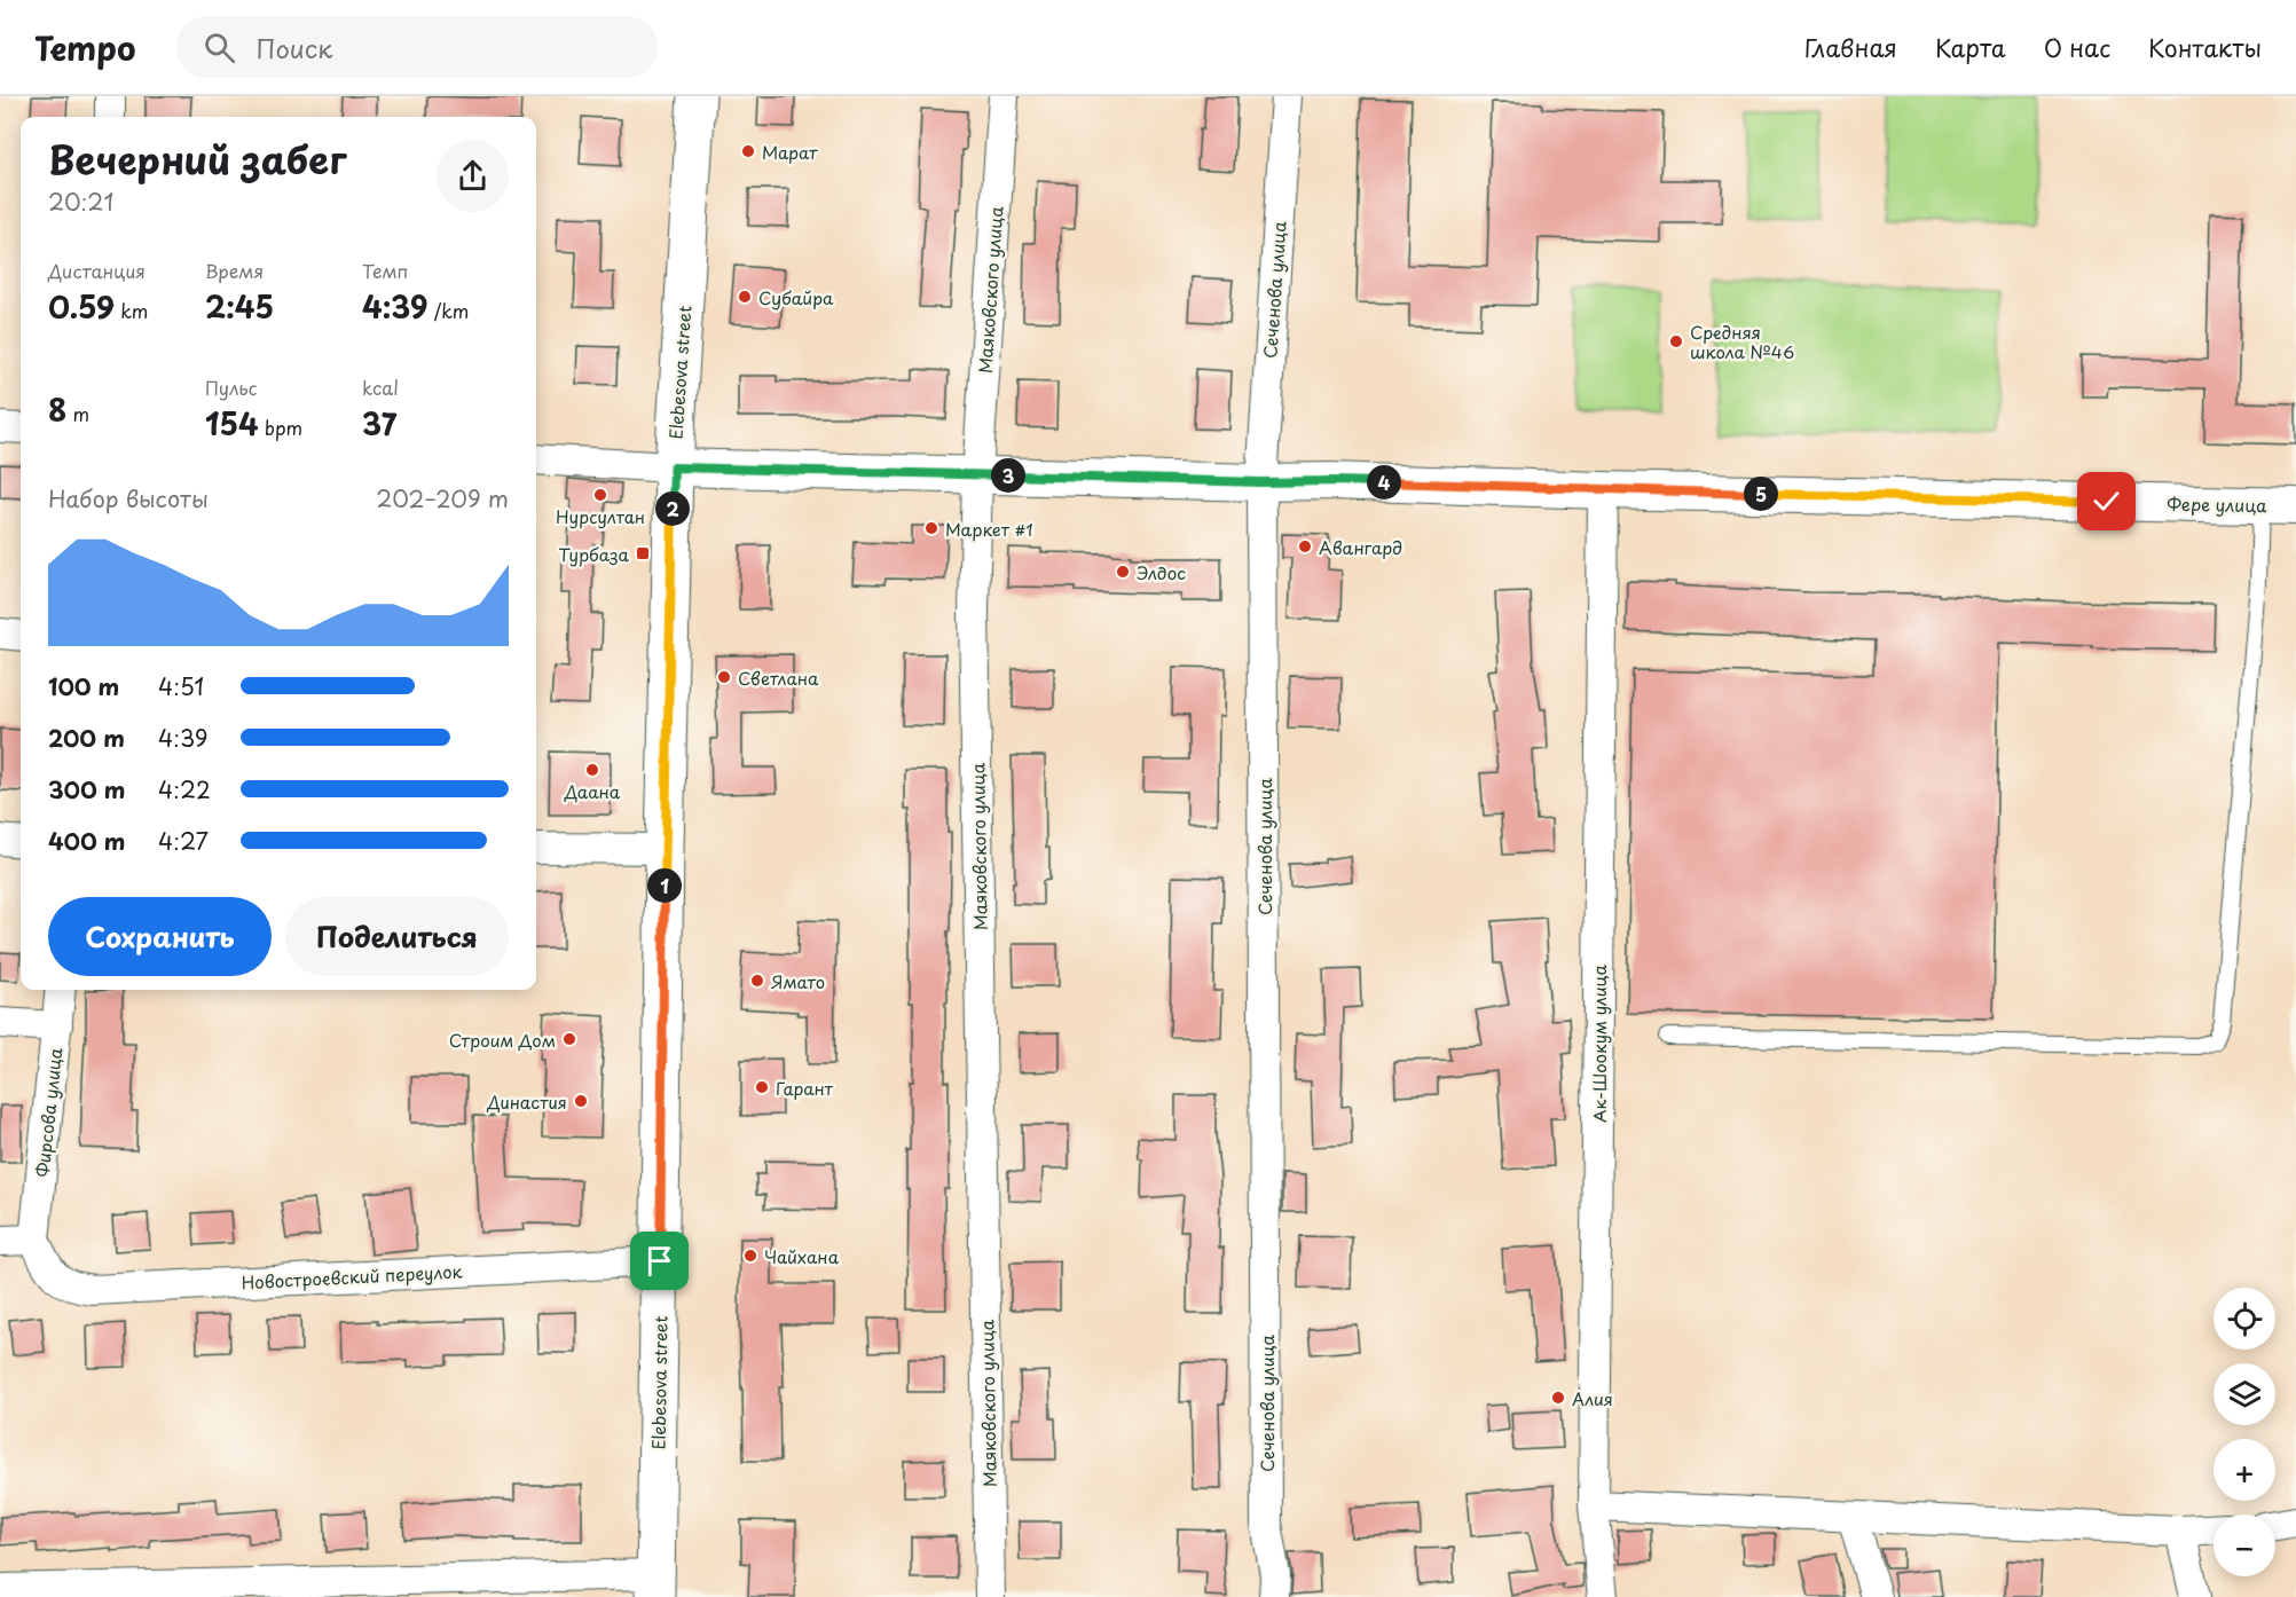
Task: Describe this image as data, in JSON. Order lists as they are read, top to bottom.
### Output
{
  "streets": {
    "main road": ["Elebesova street"],
    "street": [
      "Маяковского улица",
      "Сеченова улица",
      "Фере улица",
      "Ак-Шоокум улица",
      "Фирсова улица",
      "Новостроевский переулок"
    ]
  },
  "crossings": [
    ["Маяковского улица", "Фере улица"],
    ["Сеченова улица", "Фере улица"],
    ["Elebesova street", "Фере улица"],
    ["Elebesova street", "Новостроевский переулок"],
    ["Фере улица", "Ак-Шоокум улица"],
    ["Фирсова улица", "Новостроевский переулок"]
  ],
  "places": {
    "other": [
      "Марат",
      "Субайра",
      "Средняя школа №46",
      "Нурсултан",
      "Маркет #1",
      "Авангард",
      "Элдос",
      "Светлана",
      "Даана",
      "Ямато",
      "Строим Дом",
      "Гарант",
      "Династия",
      "Чайхана",
      "Алия"
    ],
    "transit": ["Турбаза"]
  },
  "page": {
    "header": "Tempo",
    "search": "Поиск",
    "nav": [
      "Главная",
      "Карта",
      "О нас",
      "Контакты"
    ],
    "heading": ["Вечерний забег", "20:21"],
    "stats": [
      ["Дистанция", "0.59 km"],
      ["Время", "2:45"],
      ["Темп", "4:39 /km"],
      ["8 m"],
      ["Пульс", "154 bpm"],
      ["kcal", "37"]
    ],
    "pins": [
      "3",
      "4",
      "5",
      "2",
      "1"
    ],
    "chart": ["Набор высоты", "202–209 m"],
    "list": [
      {
        "name": "100 m",
        "note": "4:51"
      },
      {
        "name": "200 m",
        "note": "4:39"
      },
      {
        "name": "300 m",
        "note": "4:22"
      },
      {
        "name": "400 m",
        "note": "4:27"
      }
    ],
    "buttons": ["Сохранить", "Поделиться"],
    "map_buttons": ["+", "−"]
  }
}
